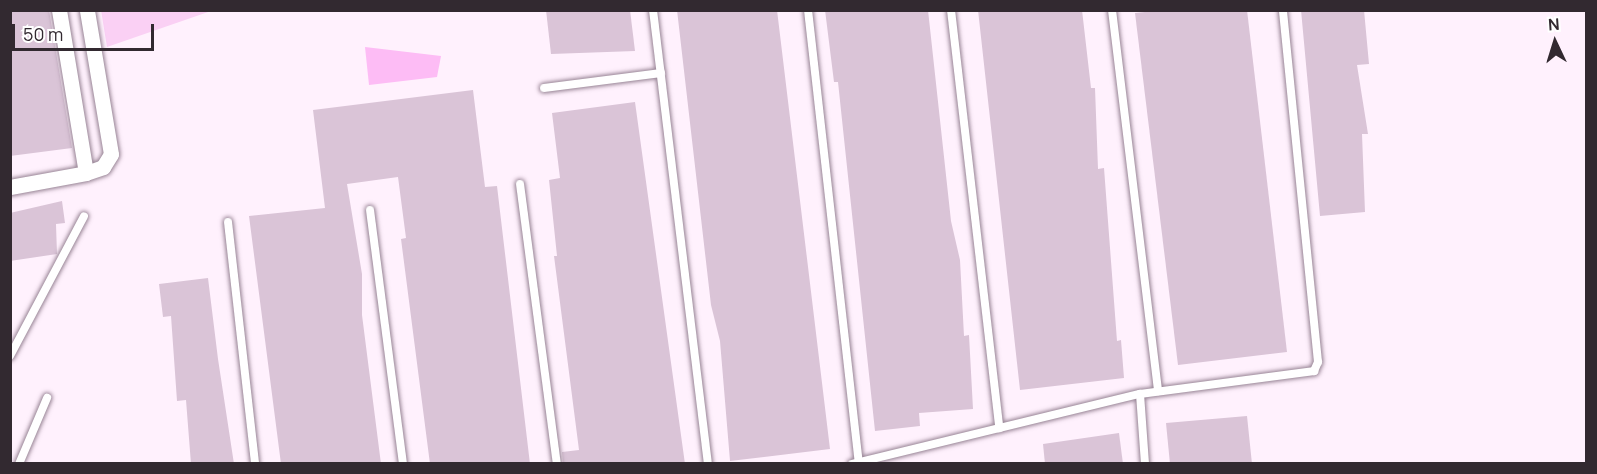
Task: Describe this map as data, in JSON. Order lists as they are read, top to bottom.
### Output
{
  "scale_bar": "50 m",
  "north": "top"
}
